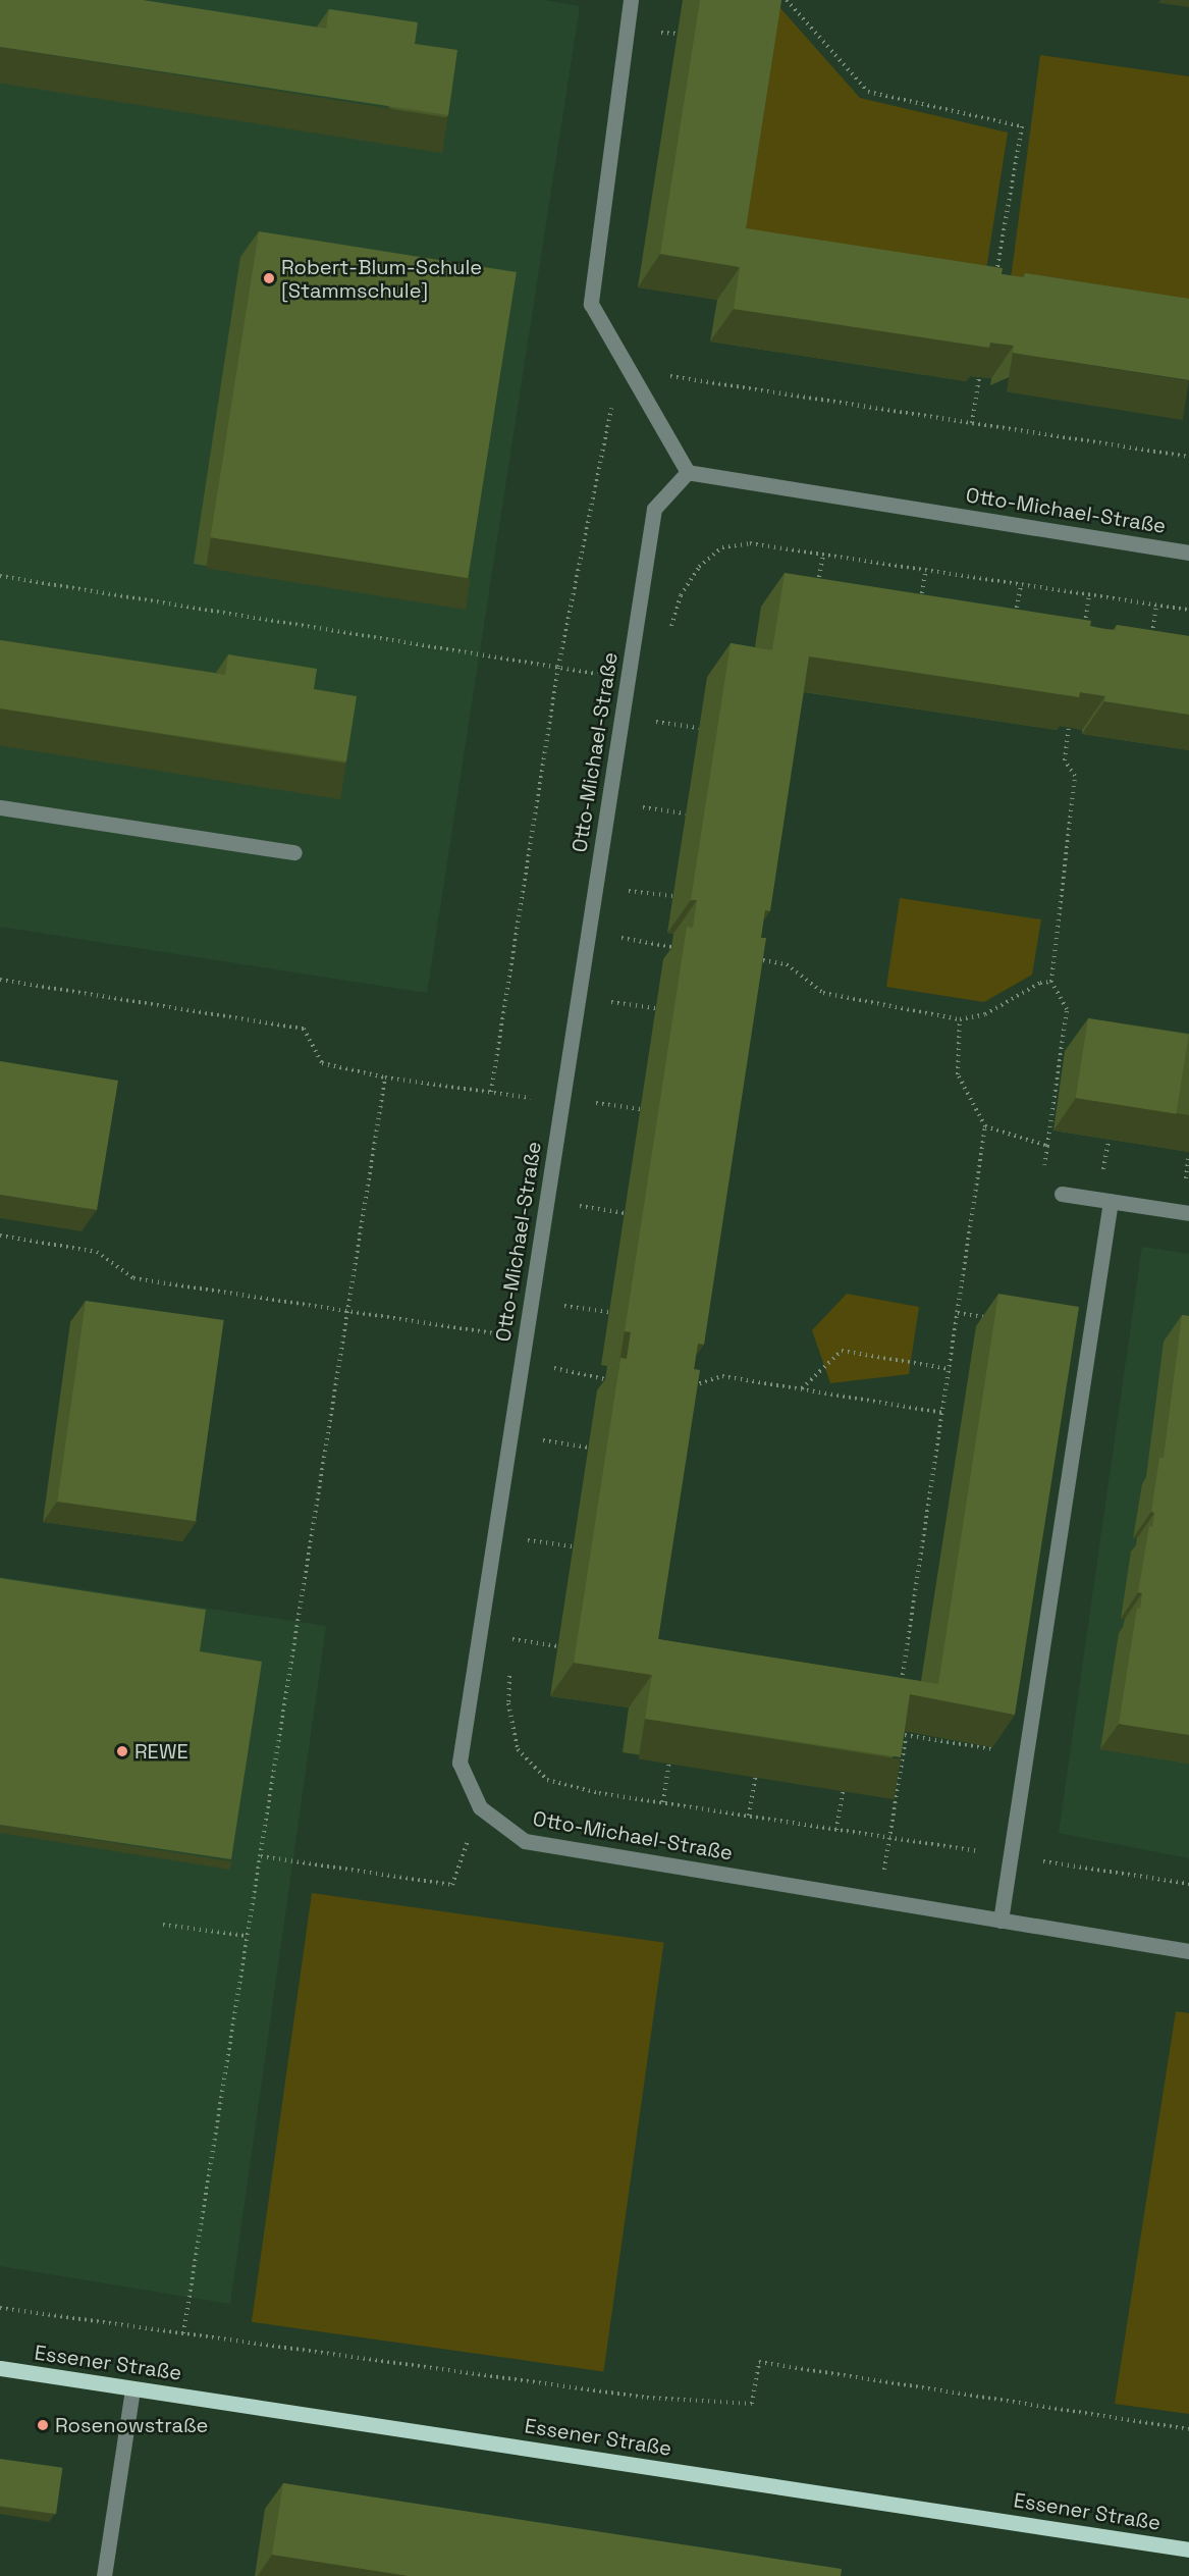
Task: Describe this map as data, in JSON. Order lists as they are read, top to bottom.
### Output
{
  "streets": {
    "main road": ["Essener Straße"],
    "street": ["Otto-Michael-Straße"]
  },
  "places": ["Robert-Blum-Schule [Stammschule]", "REWE", "Rosenowstraße"]
}
